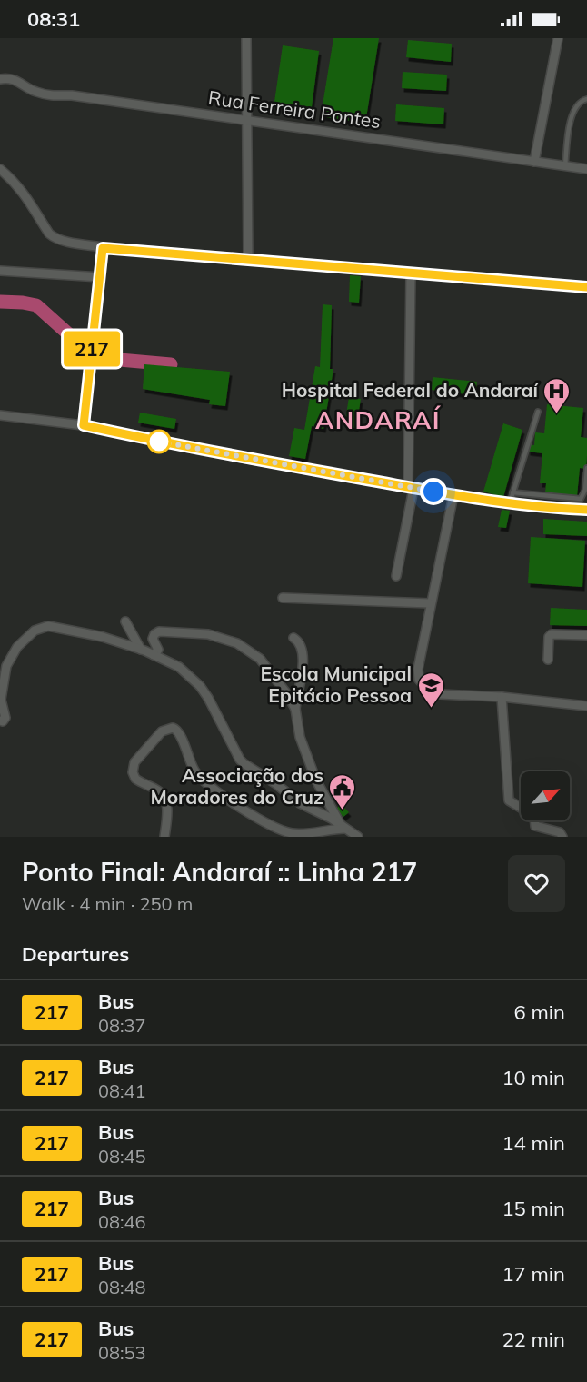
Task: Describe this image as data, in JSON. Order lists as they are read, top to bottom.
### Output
{
  "streets": {
    "street": ["Rua Ferreira Pontes"]
  },
  "districts": ["ANDARAÍ"],
  "places": {
    "hospital": ["Hospital Federal do Andaraí"],
    "school or university": ["Escola Municipal Epitácio Pessoa"],
    "public building": ["Associação dos Moradores do Cruz"]
  },
  "lines": ["bus line 217"],
  "north": "top right",
  "page": {
    "status": "08:31",
    "on_map": "217",
    "heading": [
      ["Ponto Final: Andaraí :: Linha 217", "Walk · 4 min · 250 m"],
      "Departures"
    ],
    "list": [
      {
        "mark": "217",
        "name": "Bus",
        "note": "08:37",
        "value": "6 min"
      },
      {
        "mark": "217",
        "name": "Bus",
        "note": "08:41",
        "value": "10 min"
      },
      {
        "mark": "217",
        "name": "Bus",
        "note": "08:45",
        "value": "14 min"
      },
      {
        "mark": "217",
        "name": "Bus",
        "note": "08:46",
        "value": "15 min"
      },
      {
        "mark": "217",
        "name": "Bus",
        "note": "08:48",
        "value": "17 min"
      },
      {
        "mark": "217",
        "name": "Bus",
        "note": "08:53",
        "value": "22 min"
      }
    ]
  }
}
